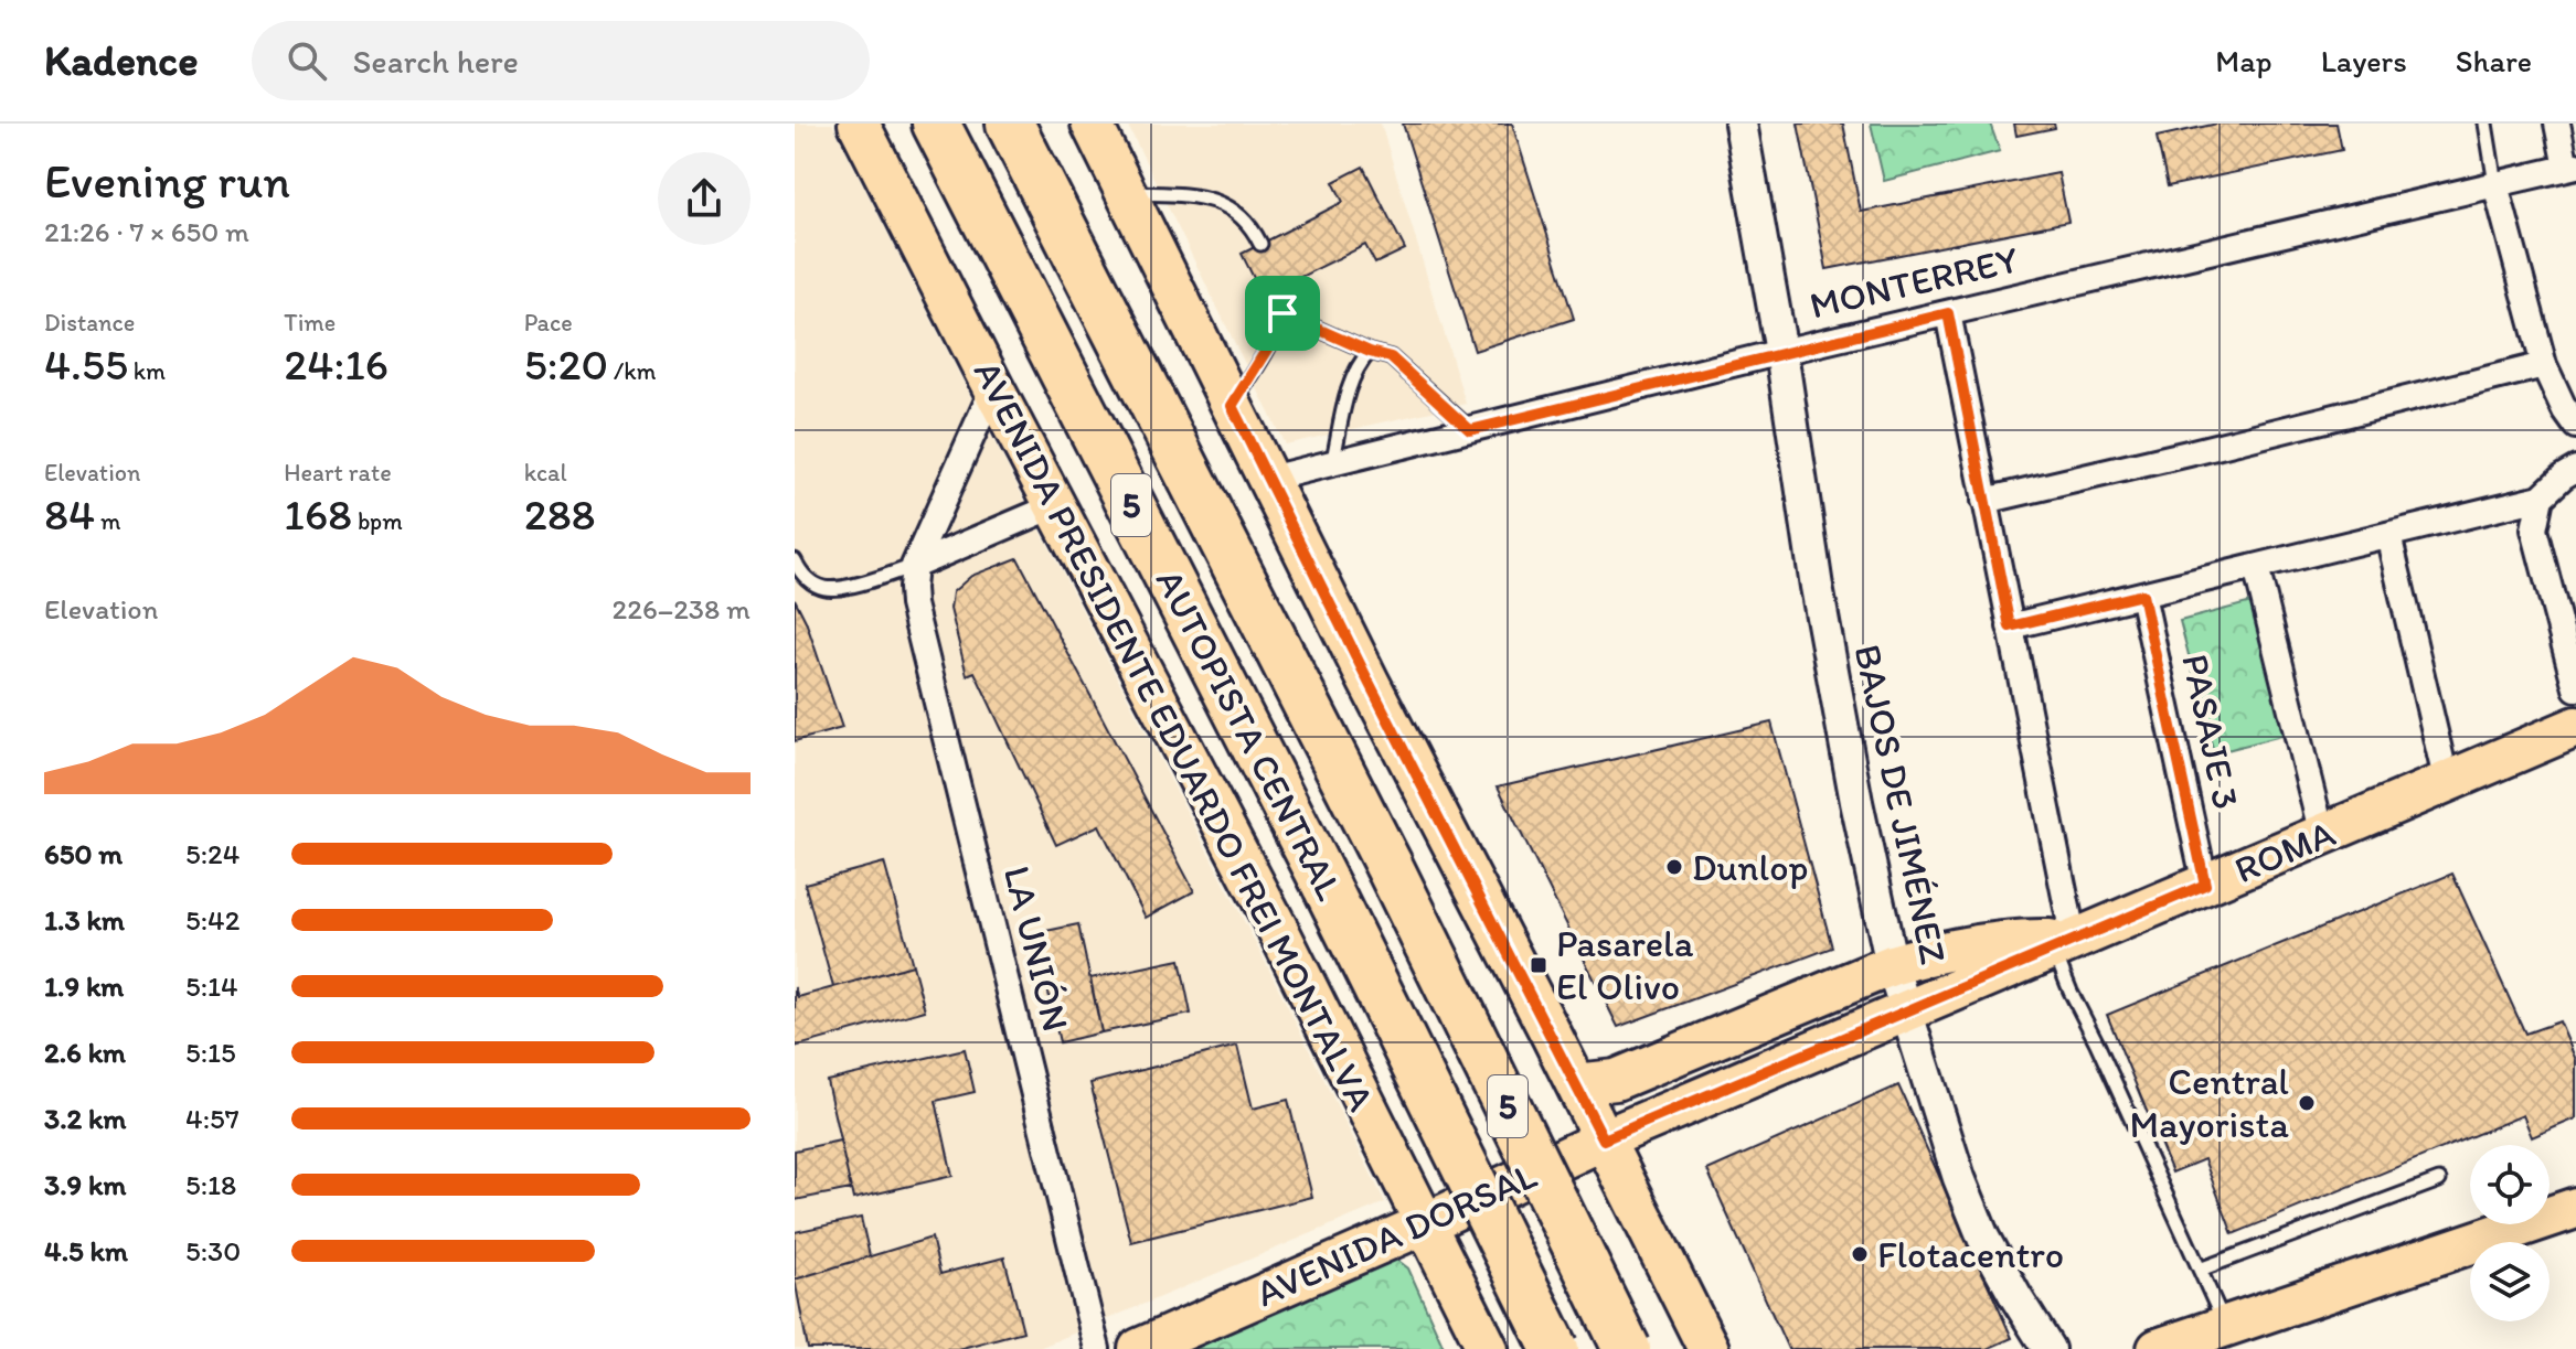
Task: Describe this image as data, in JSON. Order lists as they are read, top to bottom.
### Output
{
  "streets": {
    "highway": ["5", "AUTOPISTA CENTRAL"],
    "main road": ["AVENIDA PRESIDENTE EDUARDO FREI MONTALVA", "ROMA", "AVENIDA DORSAL"],
    "street": [
      "MONTERREY",
      "PASAJE 3",
      "BAJOS DE JIMÉNEZ",
      "LA UNIÓN"
    ]
  },
  "crossings": [
    ["MONTERREY", "BAJOS DE JIMÉNEZ"],
    ["PASAJE 3", "ROMA"],
    ["AVENIDA PRESIDENTE EDUARDO FREI MONTALVA", "LA UNIÓN"],
    ["AVENIDA PRESIDENTE EDUARDO FREI MONTALVA", "AVENIDA DORSAL"],
    ["BAJOS DE JIMÉNEZ", "ROMA"],
    ["ROMA", "AVENIDA DORSAL"]
  ],
  "places": {
    "other": ["Dunlop", "Central Mayorista", "Flotacentro"],
    "transit": ["Pasarela El Olivo"]
  },
  "page": {
    "header": "Kadence",
    "search": "Search here",
    "nav": ["Map", "Layers", "Share"],
    "heading": ["Evening run", "21:26 · 7 × 650 m"],
    "stats": [
      ["Distance", "4.55 km"],
      ["Time", "24:16"],
      ["Pace", "5:20 /km"],
      ["Elevation", "84 m"],
      ["Heart rate", "168 bpm"],
      ["kcal", "288"]
    ],
    "chart": ["Elevation", "226–238 m"],
    "list": [
      {
        "name": "650 m",
        "note": "5:24"
      },
      {
        "name": "1.3 km",
        "note": "5:42"
      },
      {
        "name": "1.9 km",
        "note": "5:14"
      },
      {
        "name": "2.6 km",
        "note": "5:15"
      },
      {
        "name": "3.2 km",
        "note": "4:57"
      },
      {
        "name": "3.9 km",
        "note": "5:18"
      },
      {
        "name": "4.5 km",
        "note": "5:30"
      }
    ]
  }
}
